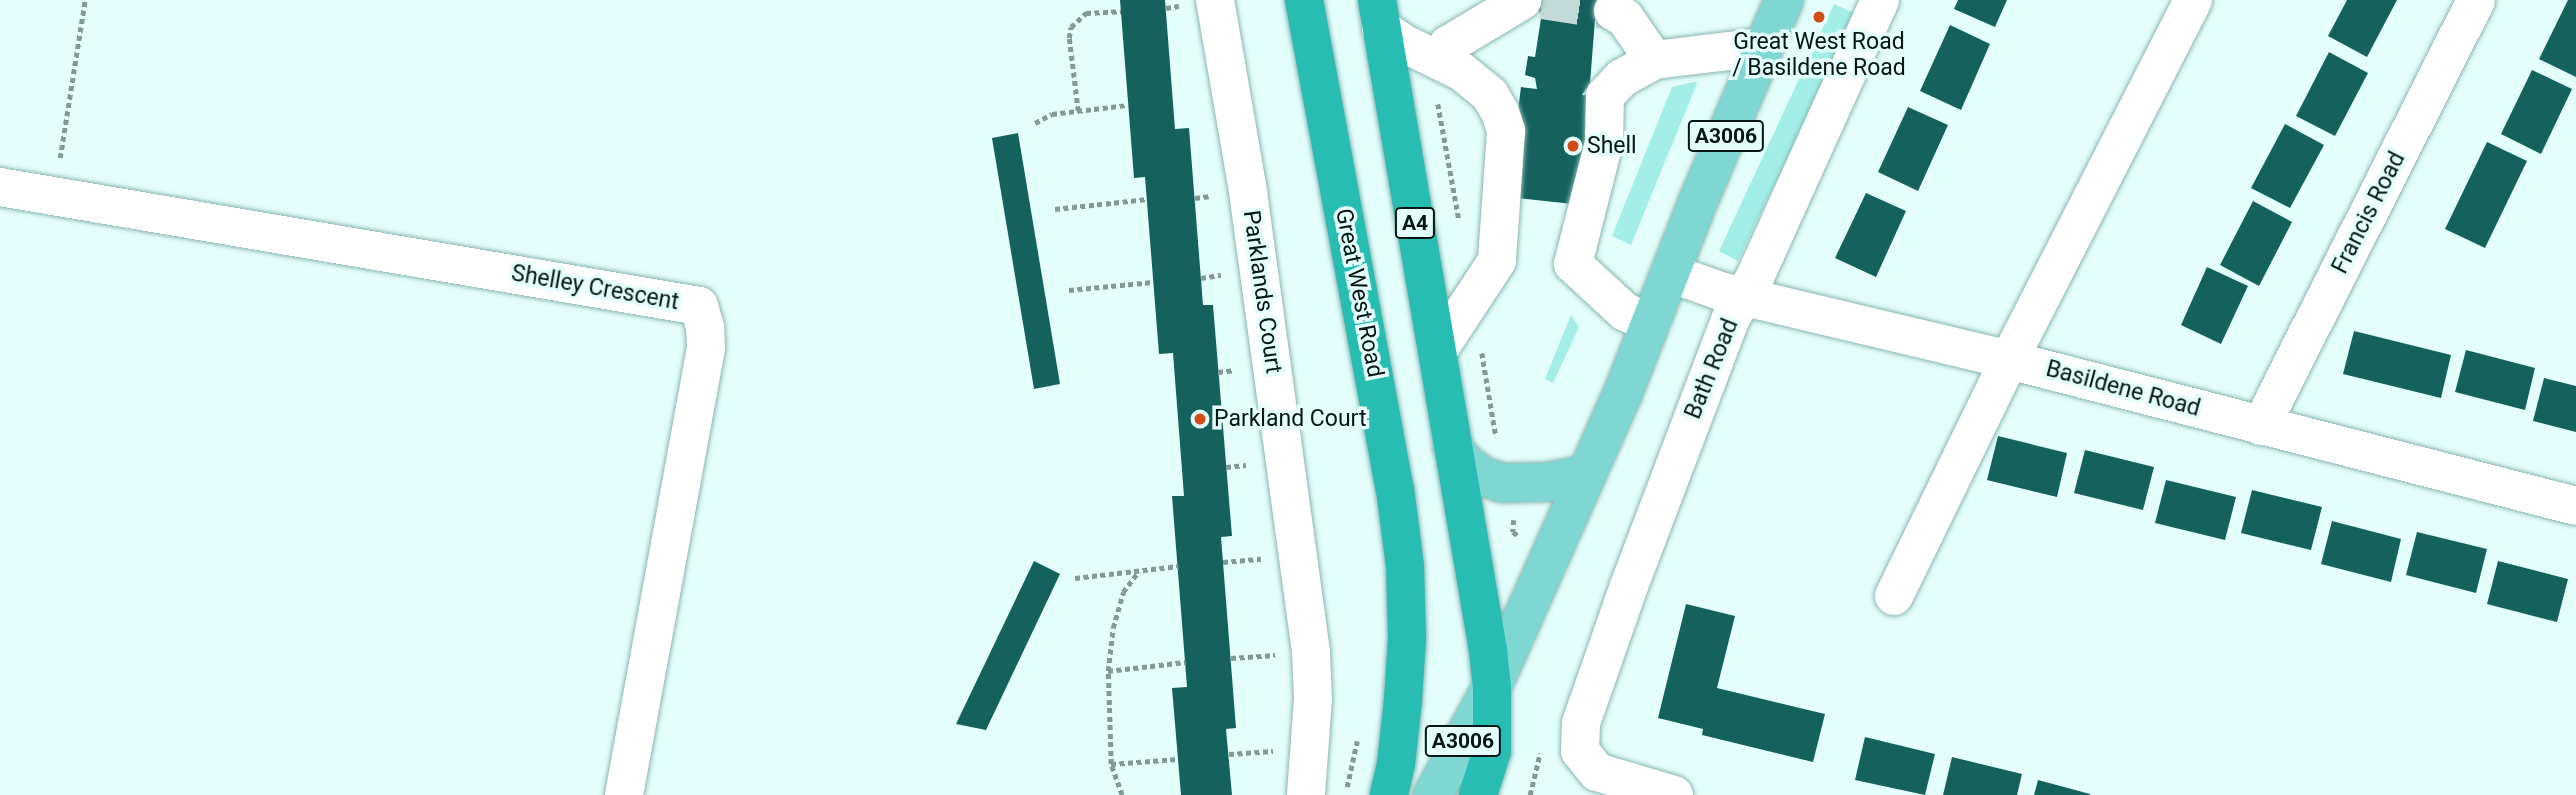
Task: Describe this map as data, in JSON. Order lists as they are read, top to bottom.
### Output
{
  "streets": {
    "highway": ["A4", "Great West Road"],
    "main road": ["A3006"],
    "street": [
      "Francis Road",
      "Shelley Crescent",
      "Parklands Court",
      "Bath Road",
      "Basildene Road"
    ]
  },
  "crossings": [
    ["A3006", "A4"],
    ["A3006", "Basildene Road"],
    ["Francis Road", "Basildene Road"],
    ["Bath Road", "Basildene Road"]
  ],
  "places": ["Great West Road / Basildene Road", "Shell", "Parkland Court"]
}
